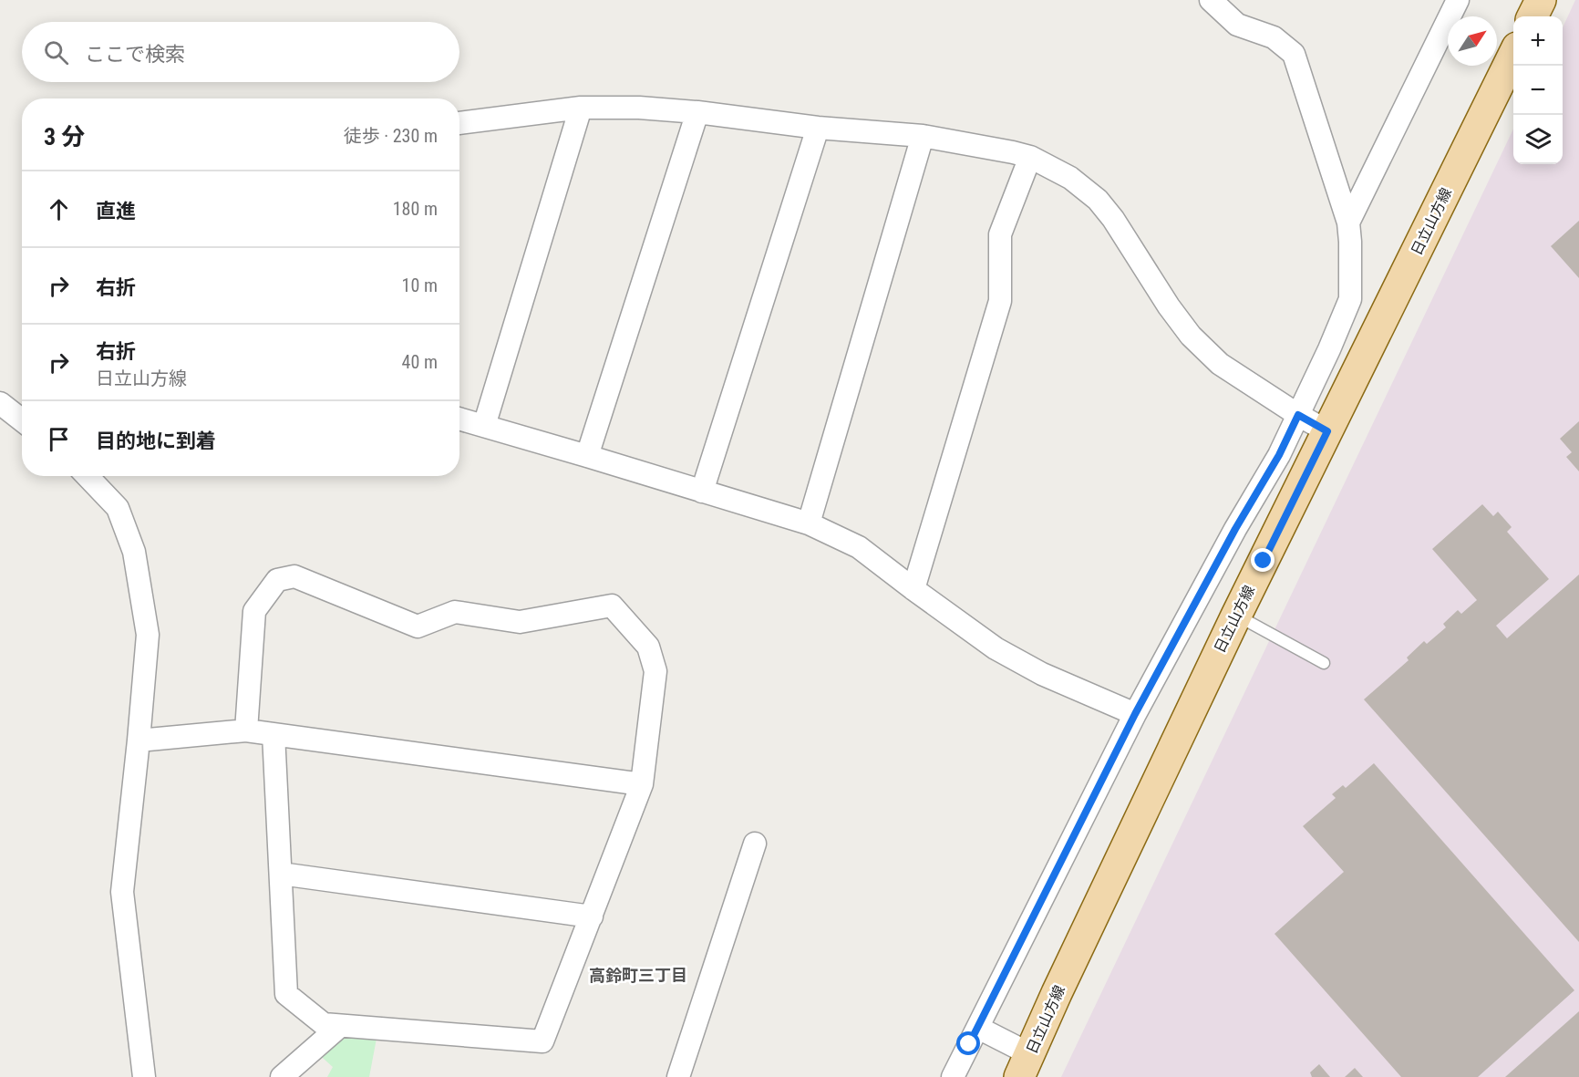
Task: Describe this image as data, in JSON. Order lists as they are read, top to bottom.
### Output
{
  "streets": {
    "main road": ["日立山方線"]
  },
  "districts": ["高鈴町三丁目"],
  "north": "top right",
  "page": {
    "map_buttons": ["+", "−"],
    "search": "ここで検索",
    "heading": ["3 分", "徒歩 · 230 m"],
    "list": [
      ["直進", "180 m"],
      ["右折", "10 m"],
      ["右折", "日立山方線", "40 m"],
      "目的地に到着"
    ]
  }
}
